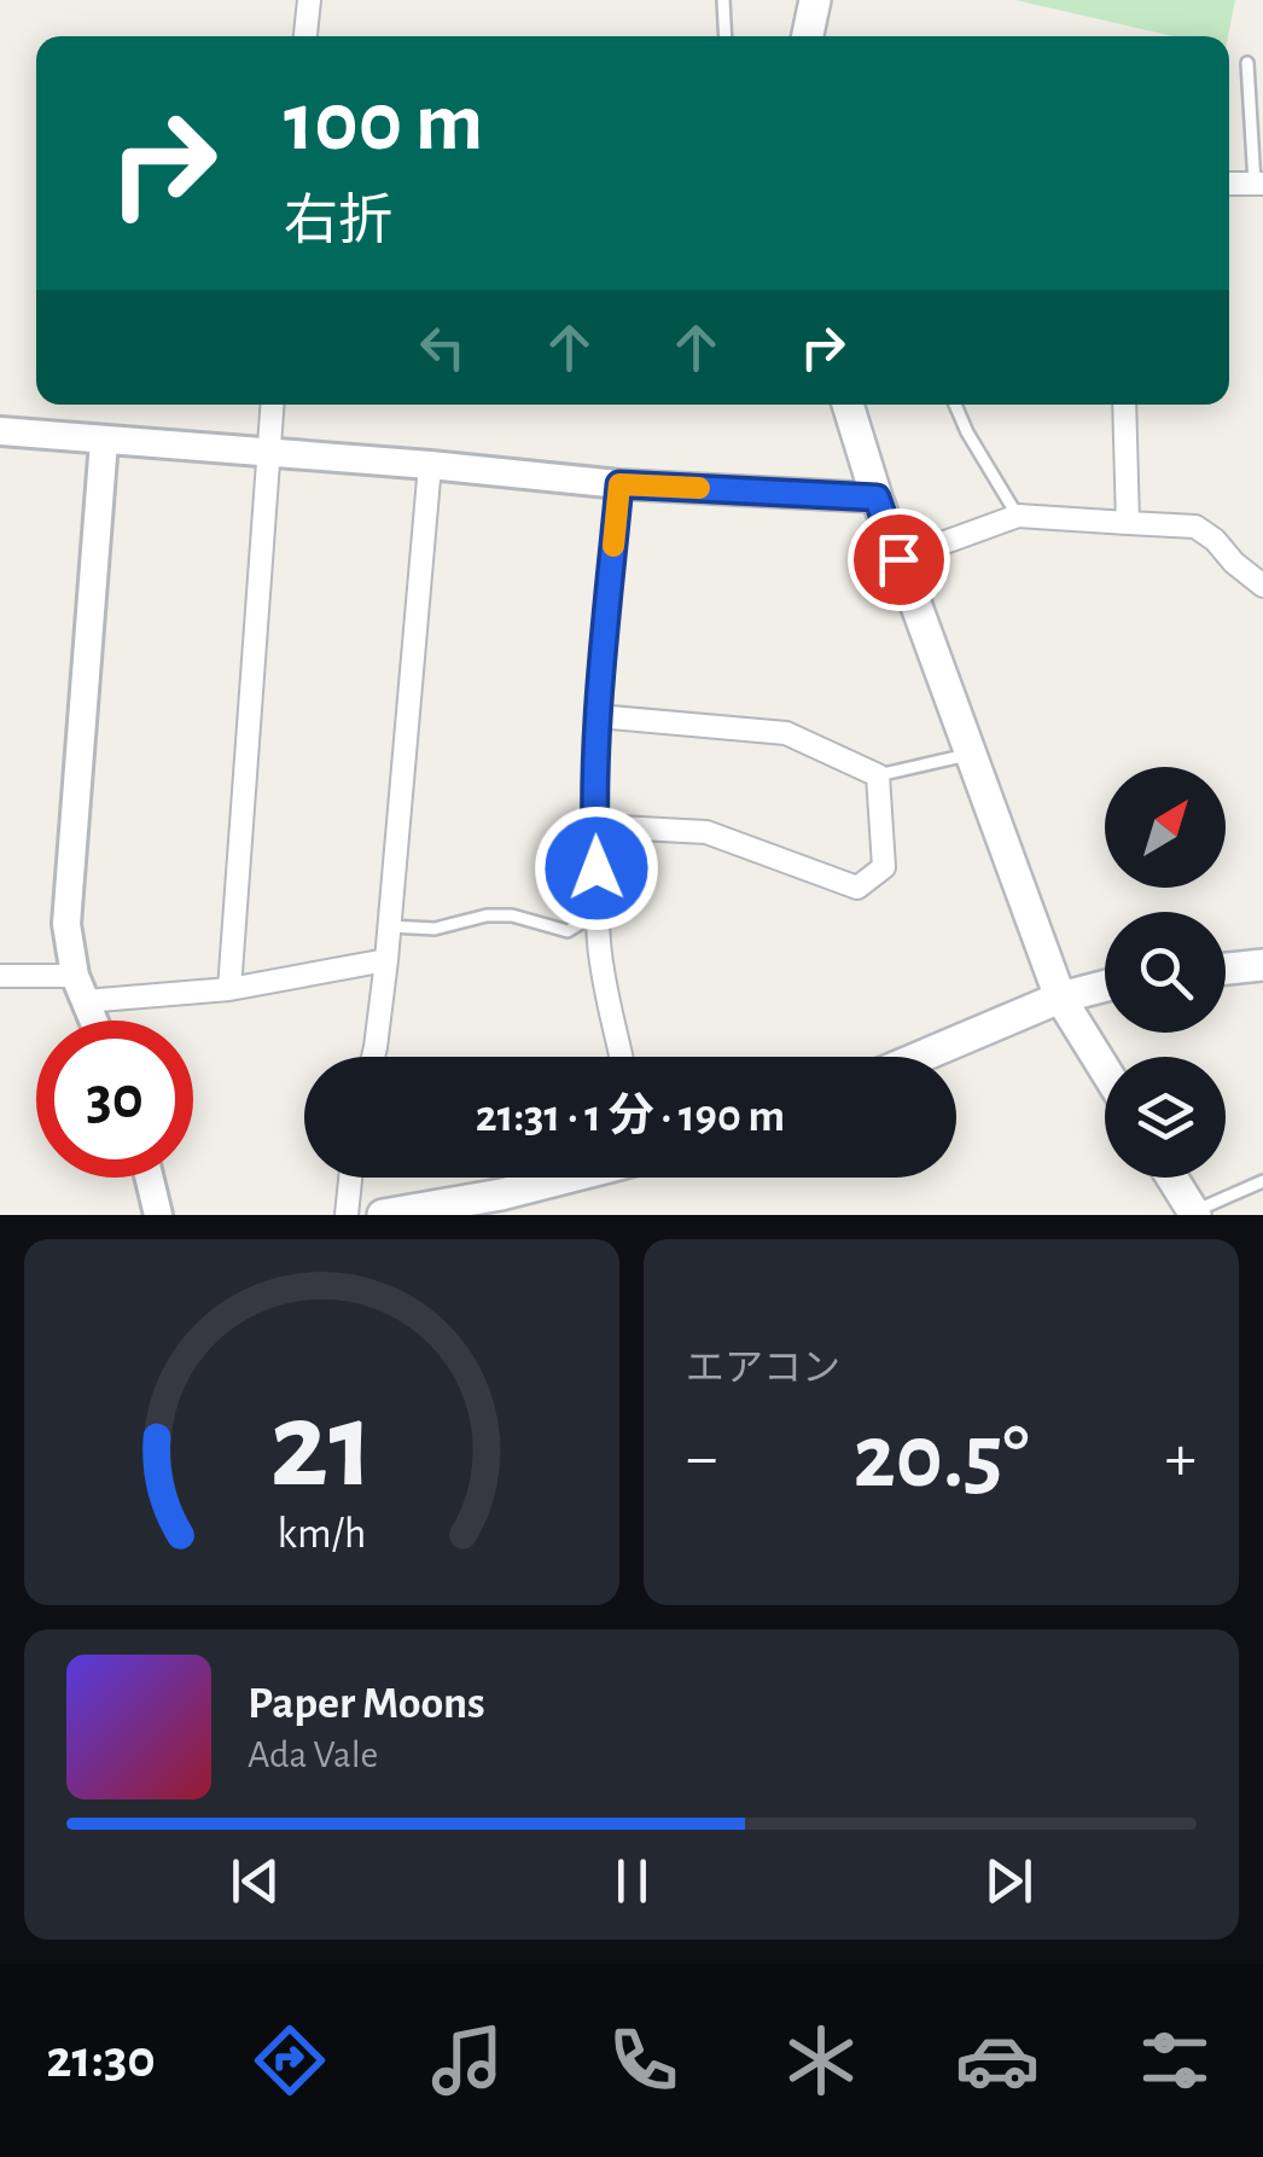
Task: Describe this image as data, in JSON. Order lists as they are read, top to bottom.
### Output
{
  "north": "top right",
  "page": {
    "turn": ["100 m", "右折"],
    "limit": "30",
    "trip": "21:31 · 1 分 · 190 m",
    "tile": "エアコン",
    "heat": ["−", "20.5°", "+"],
    "song": ["Paper Moons", "Ada Vale"],
    "tabs": "21:30",
    "gauge": ["21", "km/h"]
  }
}
